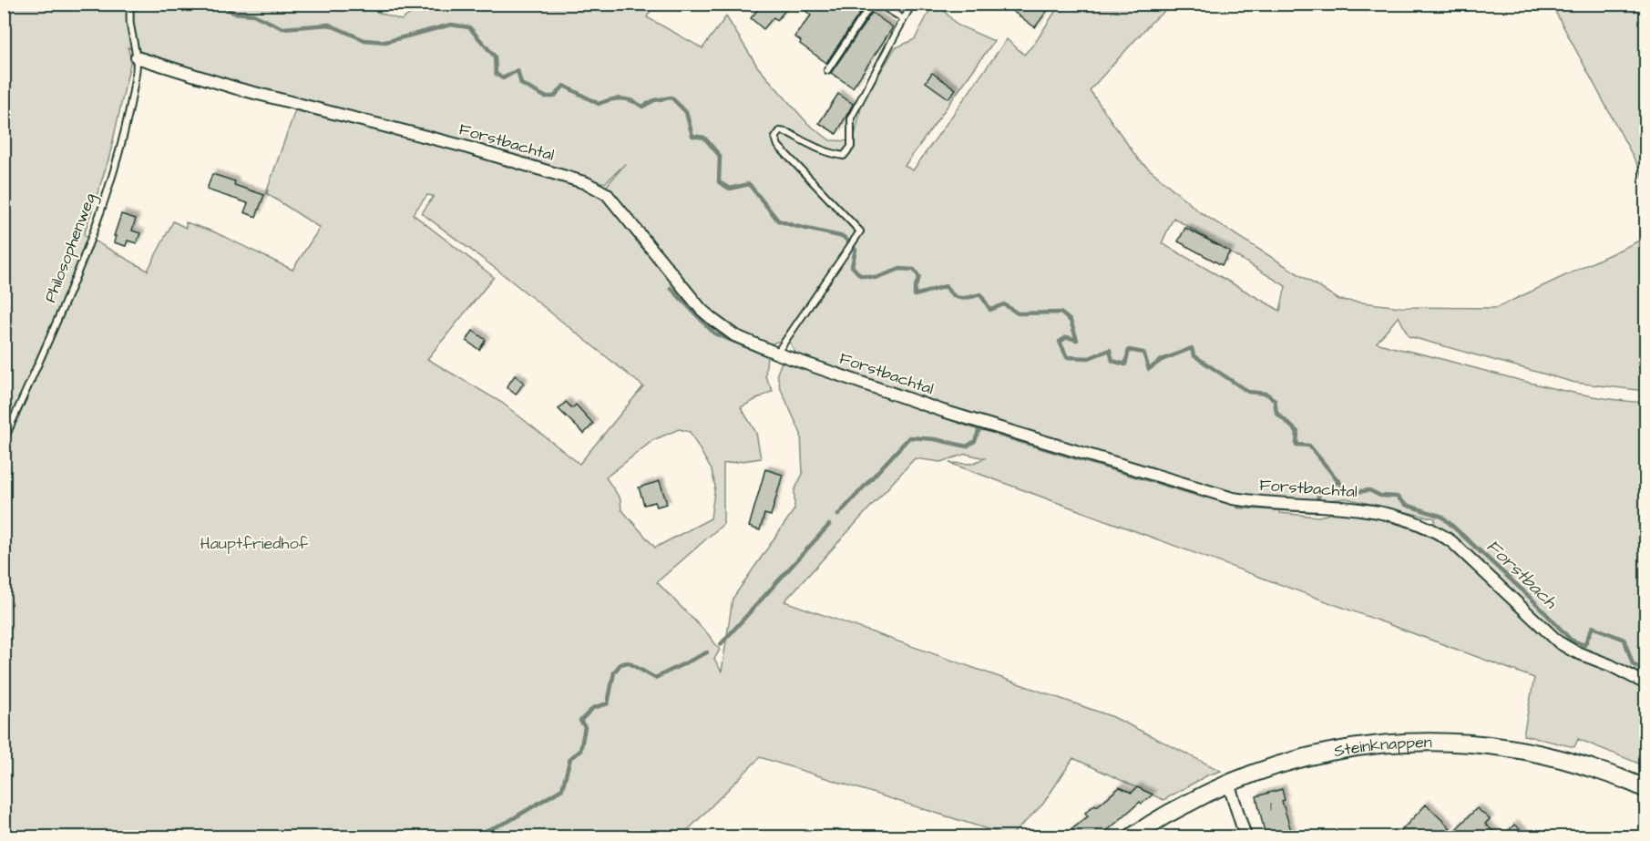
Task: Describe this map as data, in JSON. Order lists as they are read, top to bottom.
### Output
{
  "streets": {
    "street": ["Forstbachtal", "Steinknappen"],
    "lane": ["Philosophenweg"]
  },
  "crossings": [
    ["Forstbachtal", "Philosophenweg"]
  ],
  "water": ["Forstbach"],
  "parks": ["Hauptfriedhof"],
  "house_numbers": ["1"]
}
